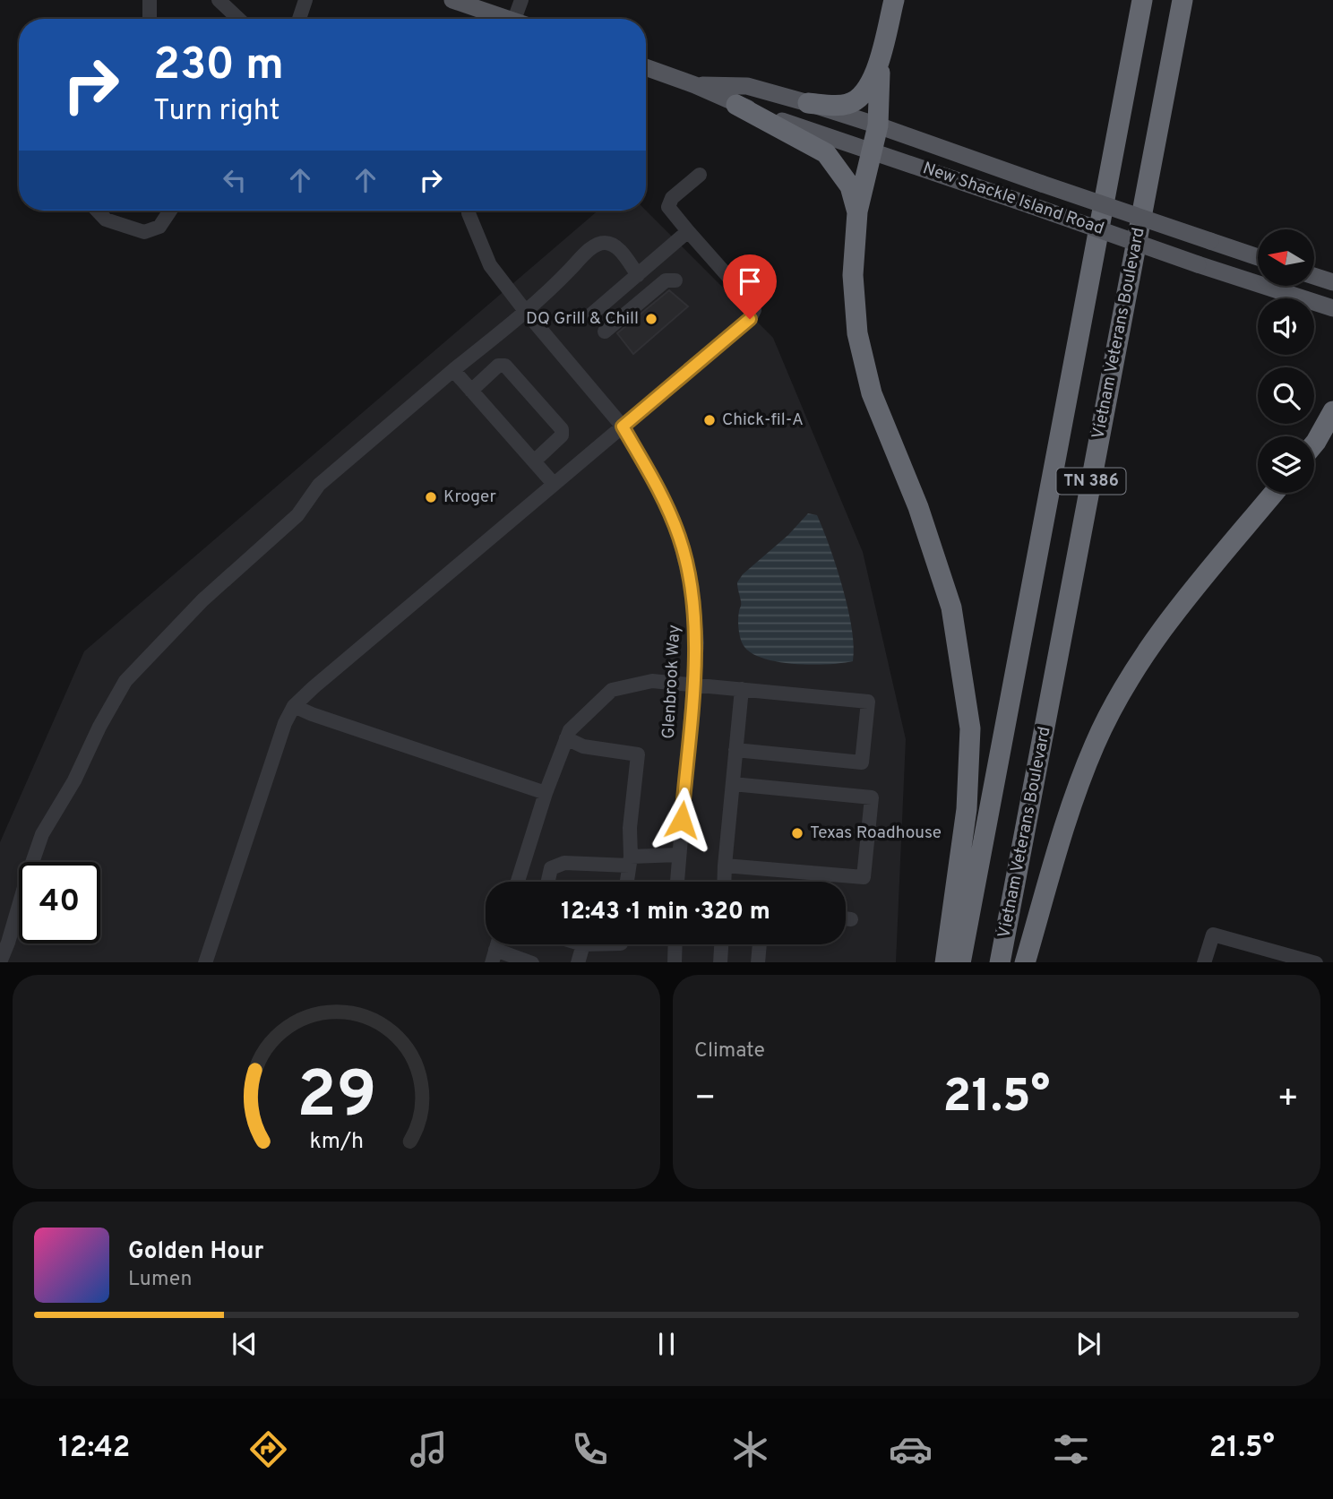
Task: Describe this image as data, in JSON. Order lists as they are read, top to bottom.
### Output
{
  "streets": {
    "highway": ["Vietnam Veterans Boulevard", "TN 386"],
    "main road": ["New Shackle Island Road"],
    "street": ["Glenbrook Way"]
  },
  "places": [
    "DQ Grill & Chill",
    "Chick-fil-A",
    "Kroger",
    "Texas Roadhouse"
  ],
  "north": "left",
  "page": {
    "turn": ["230 m", "Turn right"],
    "limit": "40",
    "trip": "12:43 · 1 min · 320 m",
    "tile": "Climate",
    "heat": ["−", "21.5°", "+"],
    "song": ["Golden Hour", "Lumen"],
    "tabs": ["12:42", "21.5°"],
    "gauge": ["29", "km/h"]
  }
}
